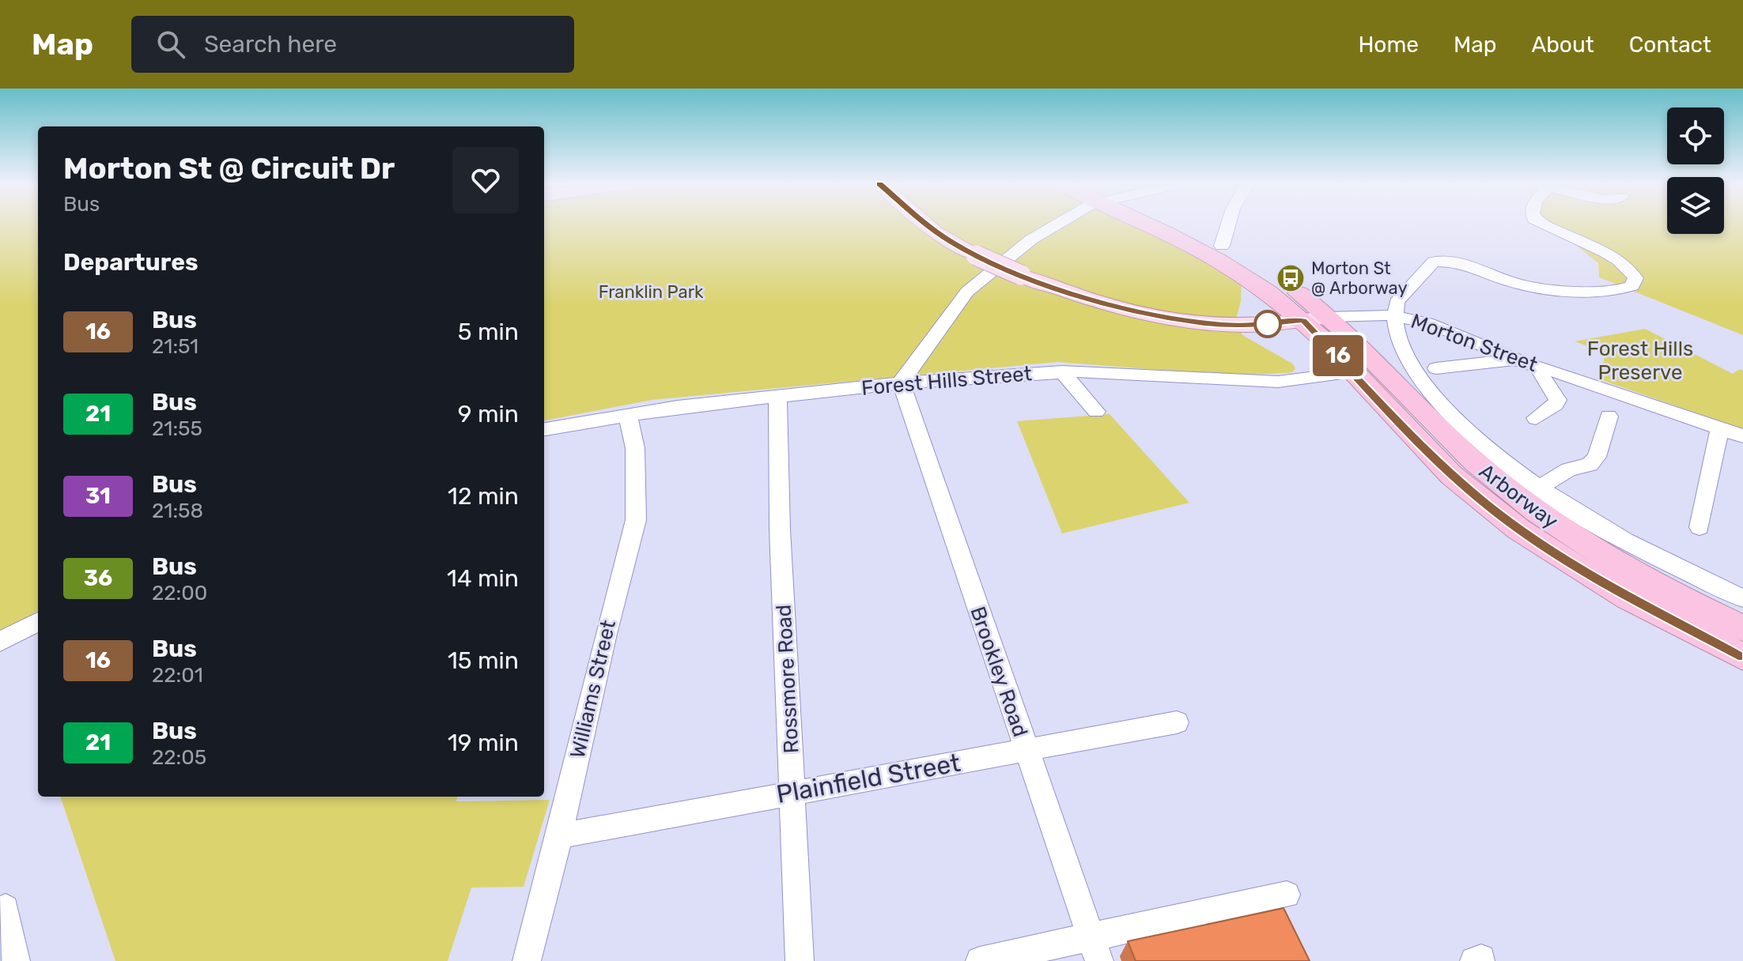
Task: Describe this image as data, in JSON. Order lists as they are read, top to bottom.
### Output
{
  "streets": {
    "highway": ["Arborway"],
    "street": [
      "Morton Street",
      "Forest Hills Street",
      "Brookley Road",
      "Rossmore Road",
      "Williams Street",
      "Plainfield Street"
    ]
  },
  "crossings": [
    ["Morton Street", "Arborway"],
    ["Forest Hills Street", "Arborway"],
    ["Forest Hills Street", "Brookley Road"],
    ["Forest Hills Street", "Rossmore Road"],
    ["Forest Hills Street", "Williams Street"],
    ["Brookley Road", "Plainfield Street"],
    ["Rossmore Road", "Plainfield Street"],
    ["Williams Street", "Plainfield Street"]
  ],
  "parks": ["Franklin Park", "Forest Hills Preserve"],
  "places": {
    "bus stop": ["Morton St @ Arborway"]
  },
  "lines": ["bus line 16"],
  "page": {
    "header": "Map",
    "search": "Search here",
    "nav": [
      "Home",
      "Map",
      "About",
      "Contact"
    ],
    "on_map": "16",
    "heading": [
      ["Morton St @ Circuit Dr", "Bus"],
      "Departures"
    ],
    "list": [
      {
        "mark": "16",
        "name": "Bus",
        "note": "21:51",
        "value": "5 min"
      },
      {
        "mark": "21",
        "name": "Bus",
        "note": "21:55",
        "value": "9 min"
      },
      {
        "mark": "31",
        "name": "Bus",
        "note": "21:58",
        "value": "12 min"
      },
      {
        "mark": "36",
        "name": "Bus",
        "note": "22:00",
        "value": "14 min"
      },
      {
        "mark": "16",
        "name": "Bus",
        "note": "22:01",
        "value": "15 min"
      },
      {
        "mark": "21",
        "name": "Bus",
        "note": "22:05",
        "value": "19 min"
      }
    ]
  }
}
